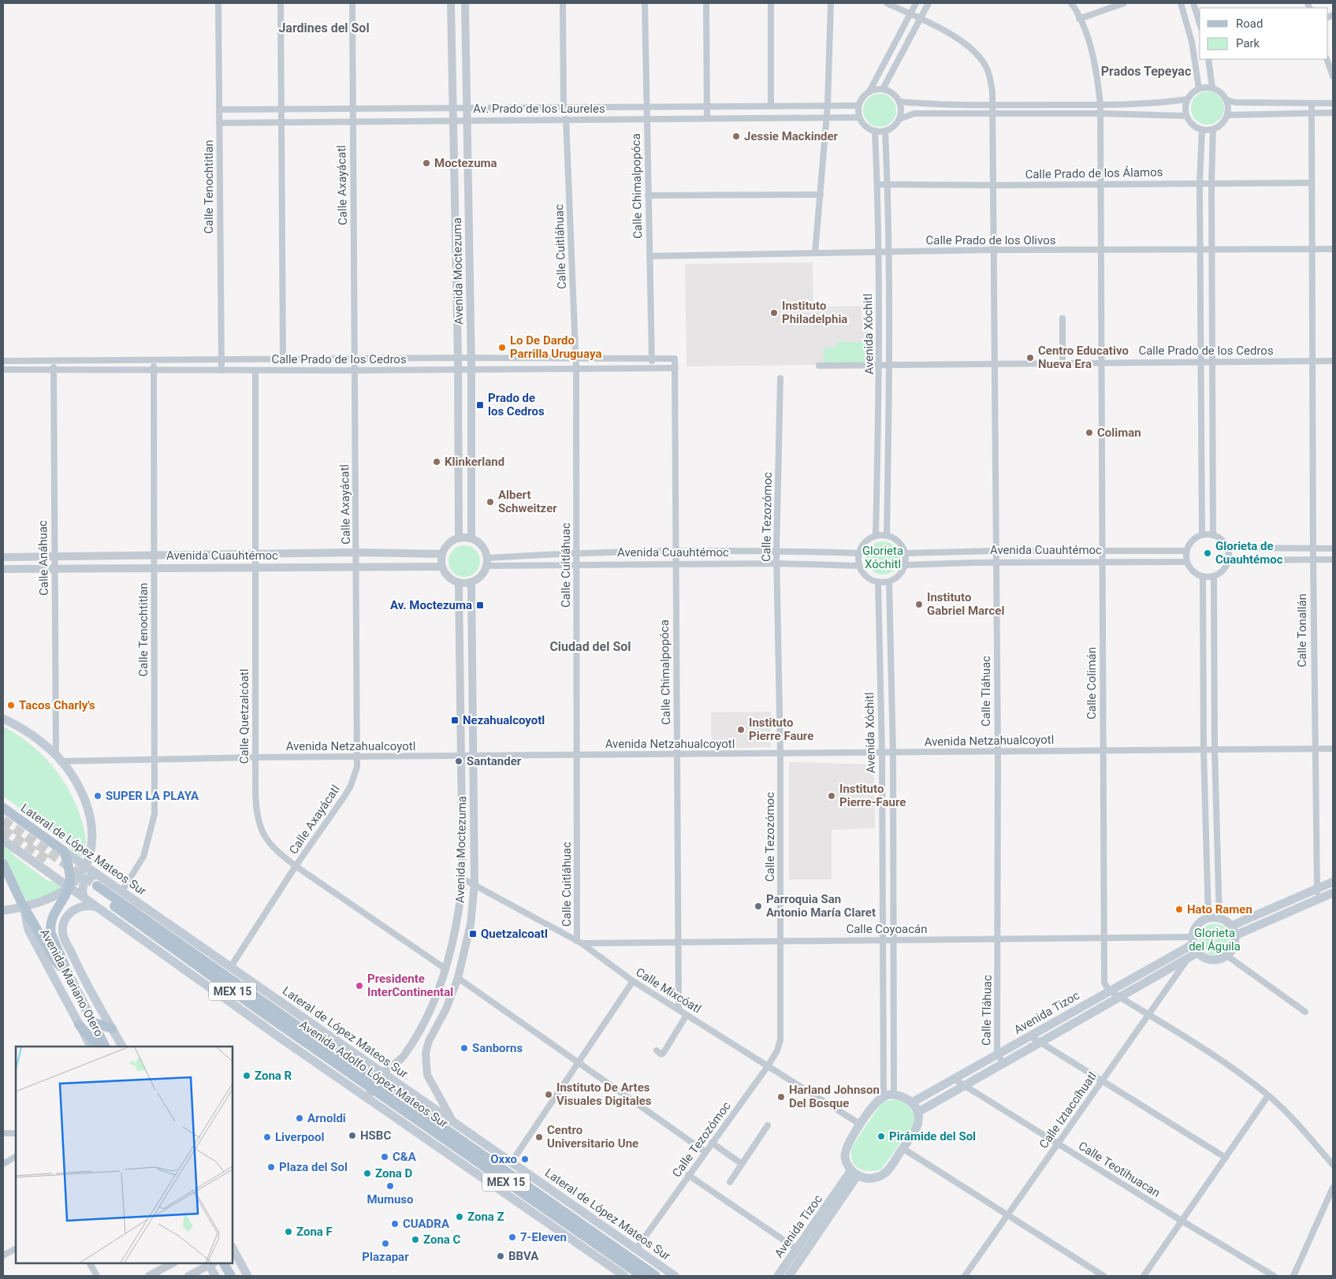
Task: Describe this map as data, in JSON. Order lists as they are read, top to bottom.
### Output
{
  "streets": {
    "main road": [
      "Lateral de López Mateos Sur",
      "Avenida Mariano Otero",
      "MEX 15",
      "Avenida Tizoc",
      "Avenida Adolfo López Mateos Sur"
    ],
    "street": [
      "Av. Prado de los Laureles",
      "Calle Prado de los Álamos",
      "Calle Axayácatl",
      "Calle Chimalpopóca",
      "Calle Tenochtitlan",
      "Calle Prado de los Olivos",
      "Calle Cuitláhuac",
      "Avenida Moctezuma",
      "Avenida Xóchitl",
      "Calle Prado de los Cedros",
      "Calle Tezozómoc",
      "Avenida Cuauhtémoc",
      "Calle Anáhuac",
      "Calle Tonallán",
      "Calle Colimán",
      "Calle Tláhuac",
      "Calle Quetzalcóatl",
      "Avenida Netzahualcoyotl",
      "Calle Coyoacán",
      "Calle Mixcóatl",
      "Calle Iztaccíhuatl",
      "Calle Teotihuacan"
    ]
  },
  "crossings": [
    ["Av. Prado de los Laureles", "Calle Axayácatl"],
    ["Av. Prado de los Laureles", "Calle Chimalpopóca"],
    ["Av. Prado de los Laureles", "Calle Tenochtitlan"],
    ["Av. Prado de los Laureles", "Calle Cuitláhuac"],
    ["Av. Prado de los Laureles", "Avenida Moctezuma"],
    ["Av. Prado de los Laureles", "Avenida Xóchitl"],
    ["Calle Prado de los Álamos", "Avenida Xóchitl"],
    ["Calle Prado de los Álamos", "Calle Tonallán"],
    ["Calle Prado de los Álamos", "Calle Colimán"],
    ["Calle Prado de los Álamos", "Calle Tláhuac"],
    ["Calle Axayácatl", "Calle Prado de los Cedros"],
    ["Calle Axayácatl", "Avenida Cuauhtémoc"],
    ["Calle Axayácatl", "Calle Quetzalcóatl"],
    ["Calle Axayácatl", "Avenida Netzahualcoyotl"],
    ["Calle Axayácatl", "Lateral de López Mateos Sur"],
    ["Calle Chimalpopóca", "Calle Prado de los Olivos"],
    ["Calle Chimalpopóca", "Calle Prado de los Cedros"],
    ["Calle Chimalpopóca", "Avenida Cuauhtémoc"],
    ["Calle Chimalpopóca", "Avenida Netzahualcoyotl"],
    ["Calle Chimalpopóca", "Calle Coyoacán"],
    ["Calle Chimalpopóca", "Calle Mixcóatl"],
    ["Calle Tenochtitlan", "Calle Prado de los Cedros"],
    ["Calle Tenochtitlan", "Avenida Cuauhtémoc"],
    ["Calle Tenochtitlan", "Avenida Netzahualcoyotl"],
    ["Calle Tenochtitlan", "Lateral de López Mateos Sur"],
    ["Calle Prado de los Olivos", "Avenida Xóchitl"],
    ["Calle Prado de los Olivos", "Calle Tonallán"],
    ["Calle Prado de los Olivos", "Calle Colimán"],
    ["Calle Prado de los Olivos", "Calle Tláhuac"],
    ["Calle Cuitláhuac", "Calle Prado de los Cedros"],
    ["Calle Cuitláhuac", "Avenida Cuauhtémoc"],
    ["Calle Cuitláhuac", "Avenida Netzahualcoyotl"],
    ["Calle Cuitláhuac", "Calle Coyoacán"],
    ["Calle Cuitláhuac", "Calle Mixcóatl"],
    ["Avenida Moctezuma", "Calle Prado de los Cedros"],
    ["Avenida Moctezuma", "Avenida Cuauhtémoc"],
    ["Avenida Moctezuma", "Calle Quetzalcóatl"],
    ["Avenida Moctezuma", "Avenida Netzahualcoyotl"],
    ["Avenida Moctezuma", "Lateral de López Mateos Sur"],
    ["Avenida Moctezuma", "Calle Mixcóatl"],
    ["Avenida Moctezuma", "Avenida Adolfo López Mateos Sur"],
    ["Avenida Xóchitl", "Calle Prado de los Cedros"],
    ["Avenida Xóchitl", "Avenida Cuauhtémoc"],
    ["Avenida Xóchitl", "Avenida Netzahualcoyotl"],
    ["Avenida Xóchitl", "Calle Coyoacán"],
    ["Calle Prado de los Cedros", "Calle Anáhuac"],
    ["Calle Prado de los Cedros", "Calle Tonallán"],
    ["Calle Prado de los Cedros", "Calle Colimán"],
    ["Calle Prado de los Cedros", "Calle Tláhuac"],
    ["Calle Prado de los Cedros", "Calle Quetzalcóatl"],
    ["Calle Tezozómoc", "Avenida Cuauhtémoc"],
    ["Calle Tezozómoc", "Avenida Netzahualcoyotl"],
    ["Calle Tezozómoc", "Lateral de López Mateos Sur"],
    ["Calle Tezozómoc", "Calle Coyoacán"],
    ["Calle Tezozómoc", "Calle Mixcóatl"],
    ["Avenida Cuauhtémoc", "Calle Anáhuac"],
    ["Avenida Cuauhtémoc", "Calle Colimán"],
    ["Avenida Cuauhtémoc", "Calle Tláhuac"],
    ["Avenida Cuauhtémoc", "Calle Quetzalcóatl"],
    ["Calle Anáhuac", "Avenida Netzahualcoyotl"],
    ["Calle Tonallán", "Avenida Netzahualcoyotl"],
    ["Calle Colimán", "Avenida Netzahualcoyotl"],
    ["Calle Colimán", "Calle Coyoacán"],
    ["Calle Colimán", "Avenida Tizoc"],
    ["Calle Tláhuac", "Avenida Netzahualcoyotl"],
    ["Calle Tláhuac", "Calle Coyoacán"],
    ["Calle Tláhuac", "Avenida Tizoc"],
    ["Calle Quetzalcóatl", "Avenida Netzahualcoyotl"],
    ["Lateral de López Mateos Sur", "Avenida Mariano Otero"],
    ["Lateral de López Mateos Sur", "Avenida Adolfo López Mateos Sur"],
    ["Calle Coyoacán", "Calle Mixcóatl"],
    ["Calle Coyoacán", "Avenida Tizoc"],
    ["Calle Coyoacán", "Calle Iztaccíhuatl"],
    ["Avenida Tizoc", "Calle Iztaccíhuatl"],
    ["Avenida Tizoc", "Calle Teotihuacan"],
    ["Calle Iztaccíhuatl", "Calle Teotihuacan"]
  ],
  "districts": ["Jardines del Sol", "Prados Tepeyac", "Ciudad del Sol"],
  "parks": ["Glorieta Xóchitl", "Glorieta del Águila"],
  "places": {
    "other": [
      "Jessie Mackinder",
      "Moctezuma",
      "Instituto Philadelphia",
      "Lo De Dardo Parrilla Uruguaya",
      "Centro Educativo Nueva Era",
      "Coliman",
      "Klinkerland",
      "Albert Schweitzer",
      "Glorieta de Cuauhtémoc",
      "Instituto Gabriel Marcel",
      "Tacos Charly's",
      "Instituto Pierre Faure",
      "Santander",
      "SUPER LA PLAYA",
      "Instituto Pierre-Faure",
      "Parroquia San Antonio María Claret",
      "Hato Ramen",
      "Presidente InterContinental",
      "Sanborns",
      "Zona R",
      "Instituto De Artes Visuales Digitales",
      "Harland Johnson Del Bosque",
      "Arnoldi",
      "HSBC",
      "Pirámide del Sol",
      "Liverpool",
      "Centro Universitario Une",
      "C&A",
      "Oxxo",
      "Plaza del Sol",
      "Zona D",
      "Mumuso",
      "Zona Z",
      "CUADRA",
      "Zona F",
      "7-Eleven",
      "Zona C",
      "Plazapar",
      "BBVA"
    ],
    "transit": [
      "Prado de los Cedros",
      "Av. Moctezuma",
      "Nezahualcoyotl",
      "Quetzalcoatl"
    ]
  },
  "legend": ["Road", "Park"]
}
